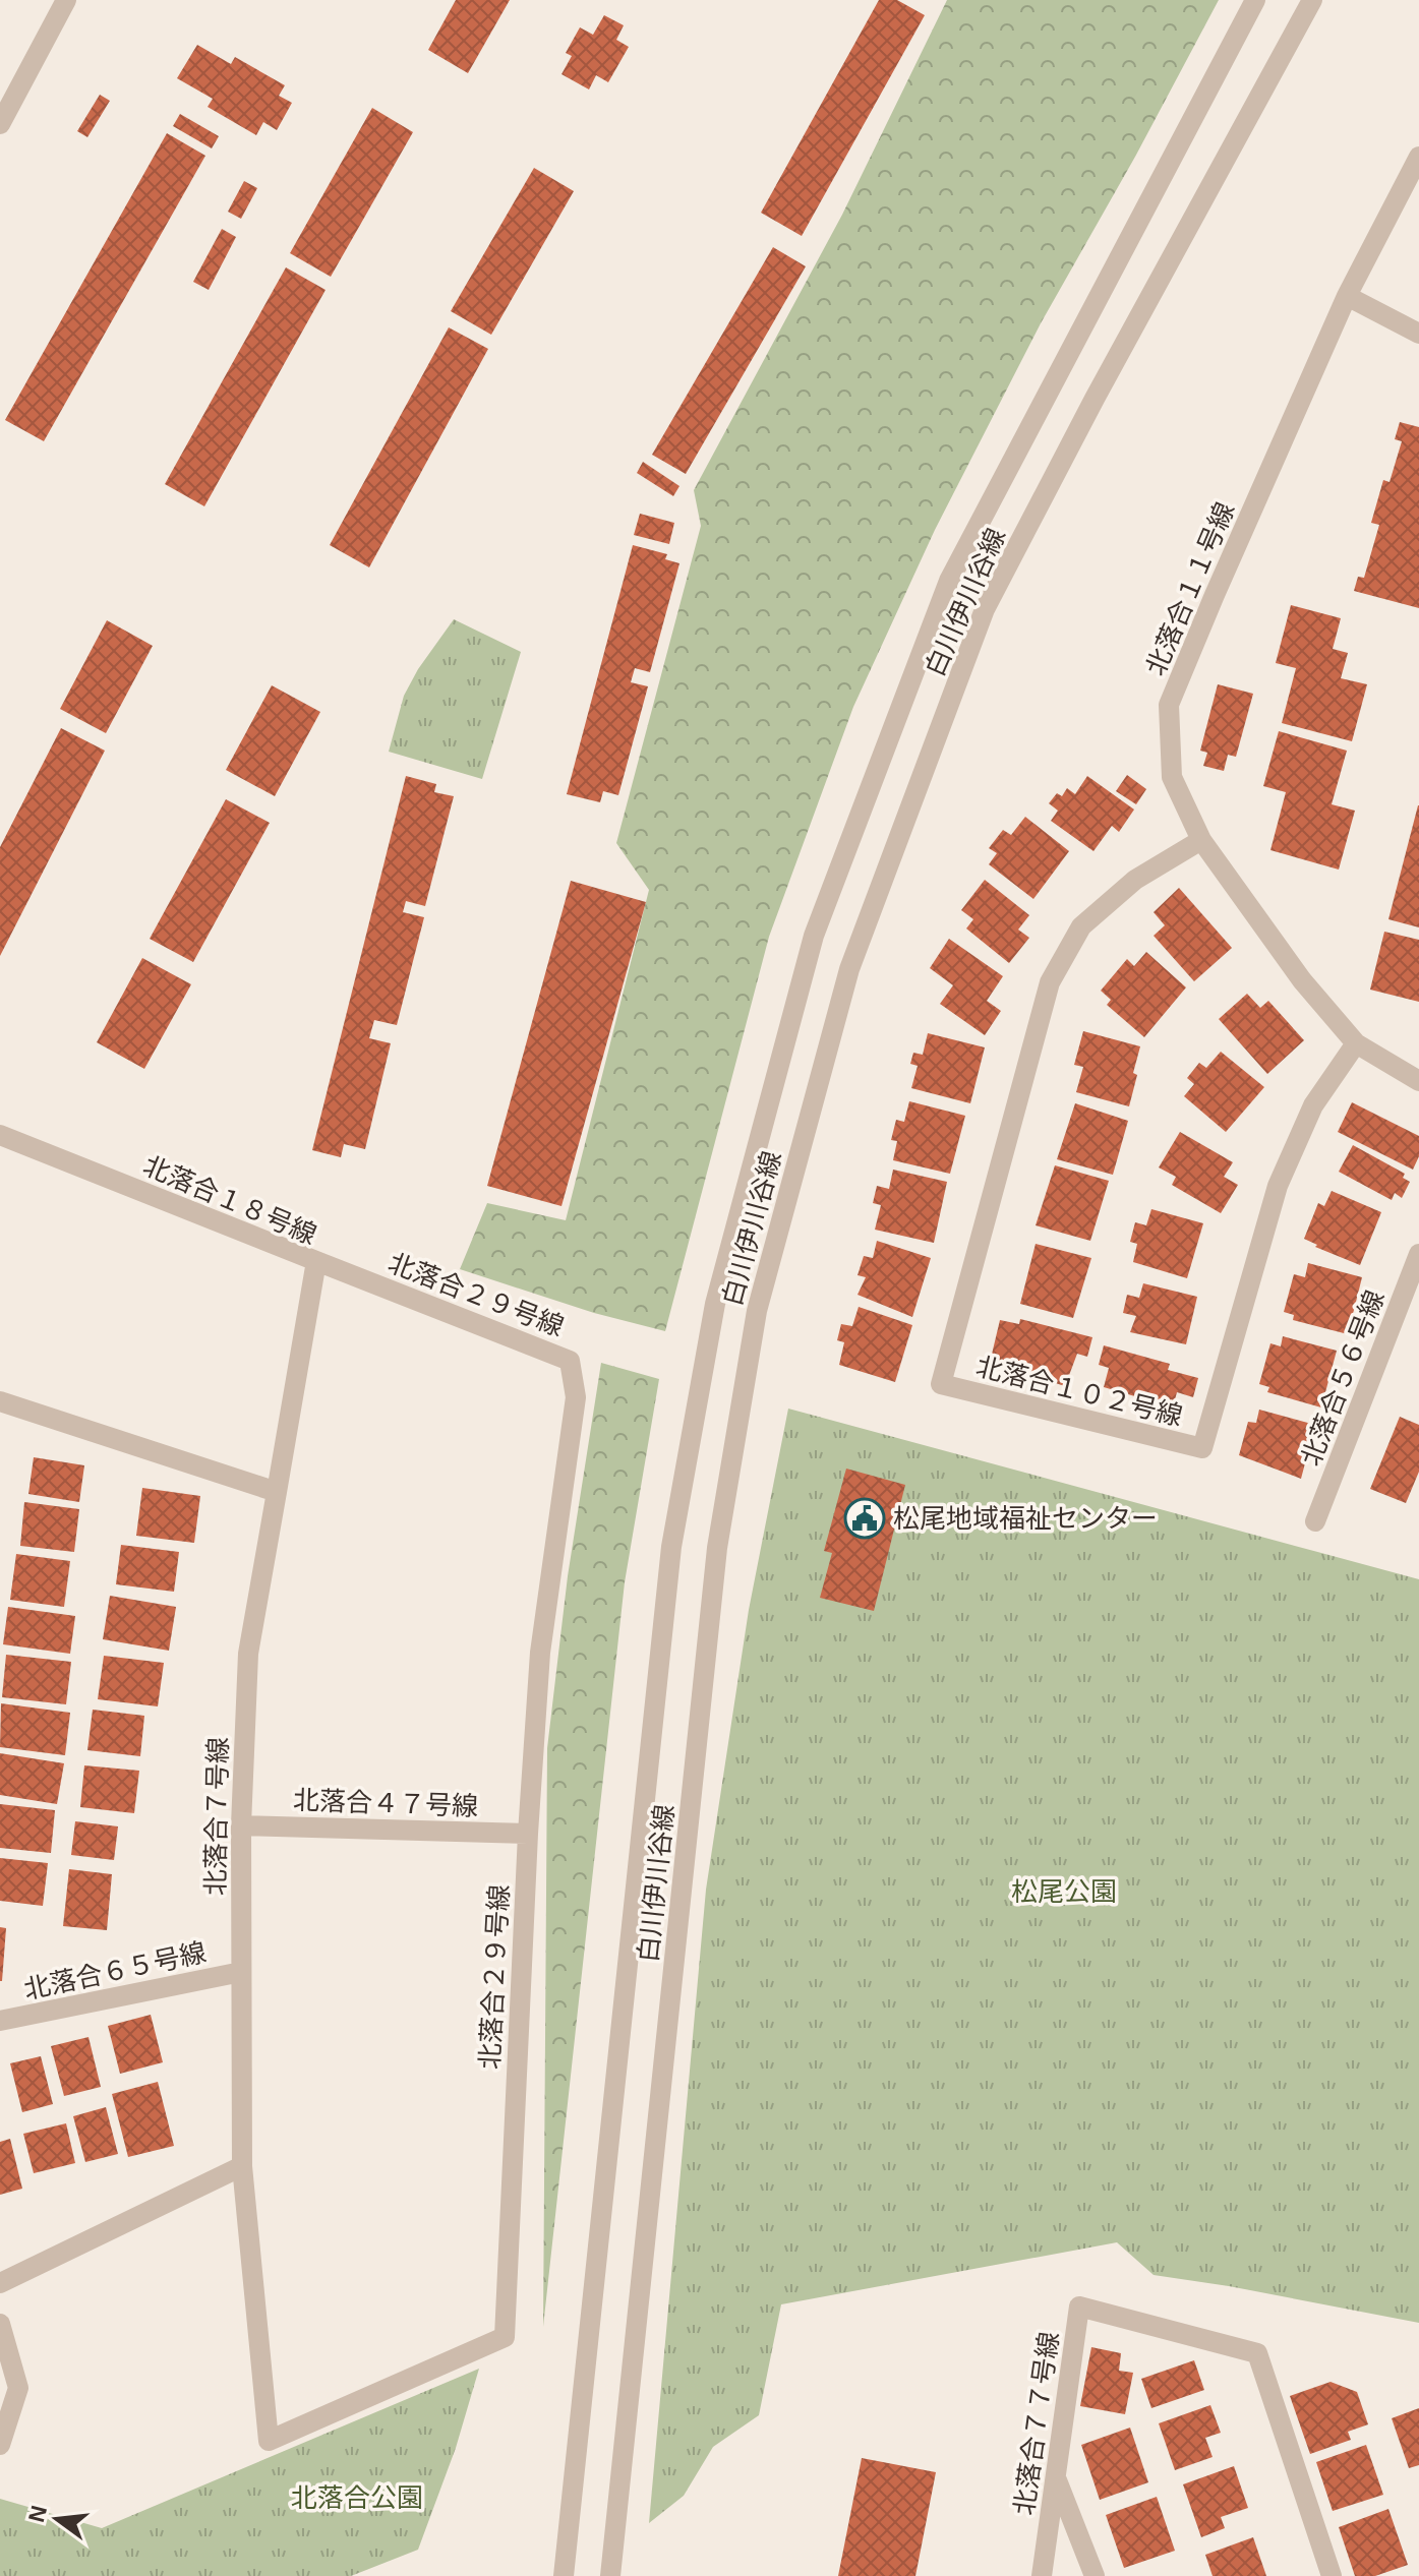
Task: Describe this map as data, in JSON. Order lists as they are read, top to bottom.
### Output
{
  "streets": {
    "street": [
      "北落合１１号線",
      "白川伊川谷線",
      "北落合１８号線",
      "北落合２９号線",
      "北落合５６号線",
      "北落合１０２号線",
      "北落合４７号線",
      "北落合７号線",
      "北落合６５号線",
      "北落合７７号線"
    ]
  },
  "crossings": [
    ["北落合１１号線", "北落合１０２号線"],
    ["北落合１８号線", "北落合２９号線"],
    ["北落合１８号線", "北落合７号線"],
    ["北落合２９号線", "北落合４７号線"],
    ["北落合２９号線", "北落合７号線"],
    ["北落合４７号線", "北落合７号線"],
    ["北落合７号線", "北落合６５号線"]
  ],
  "parks": ["松尾公園", "北落合公園"],
  "places": {
    "public building": ["松尾地域福祉センター"]
  },
  "north": "left"
}
